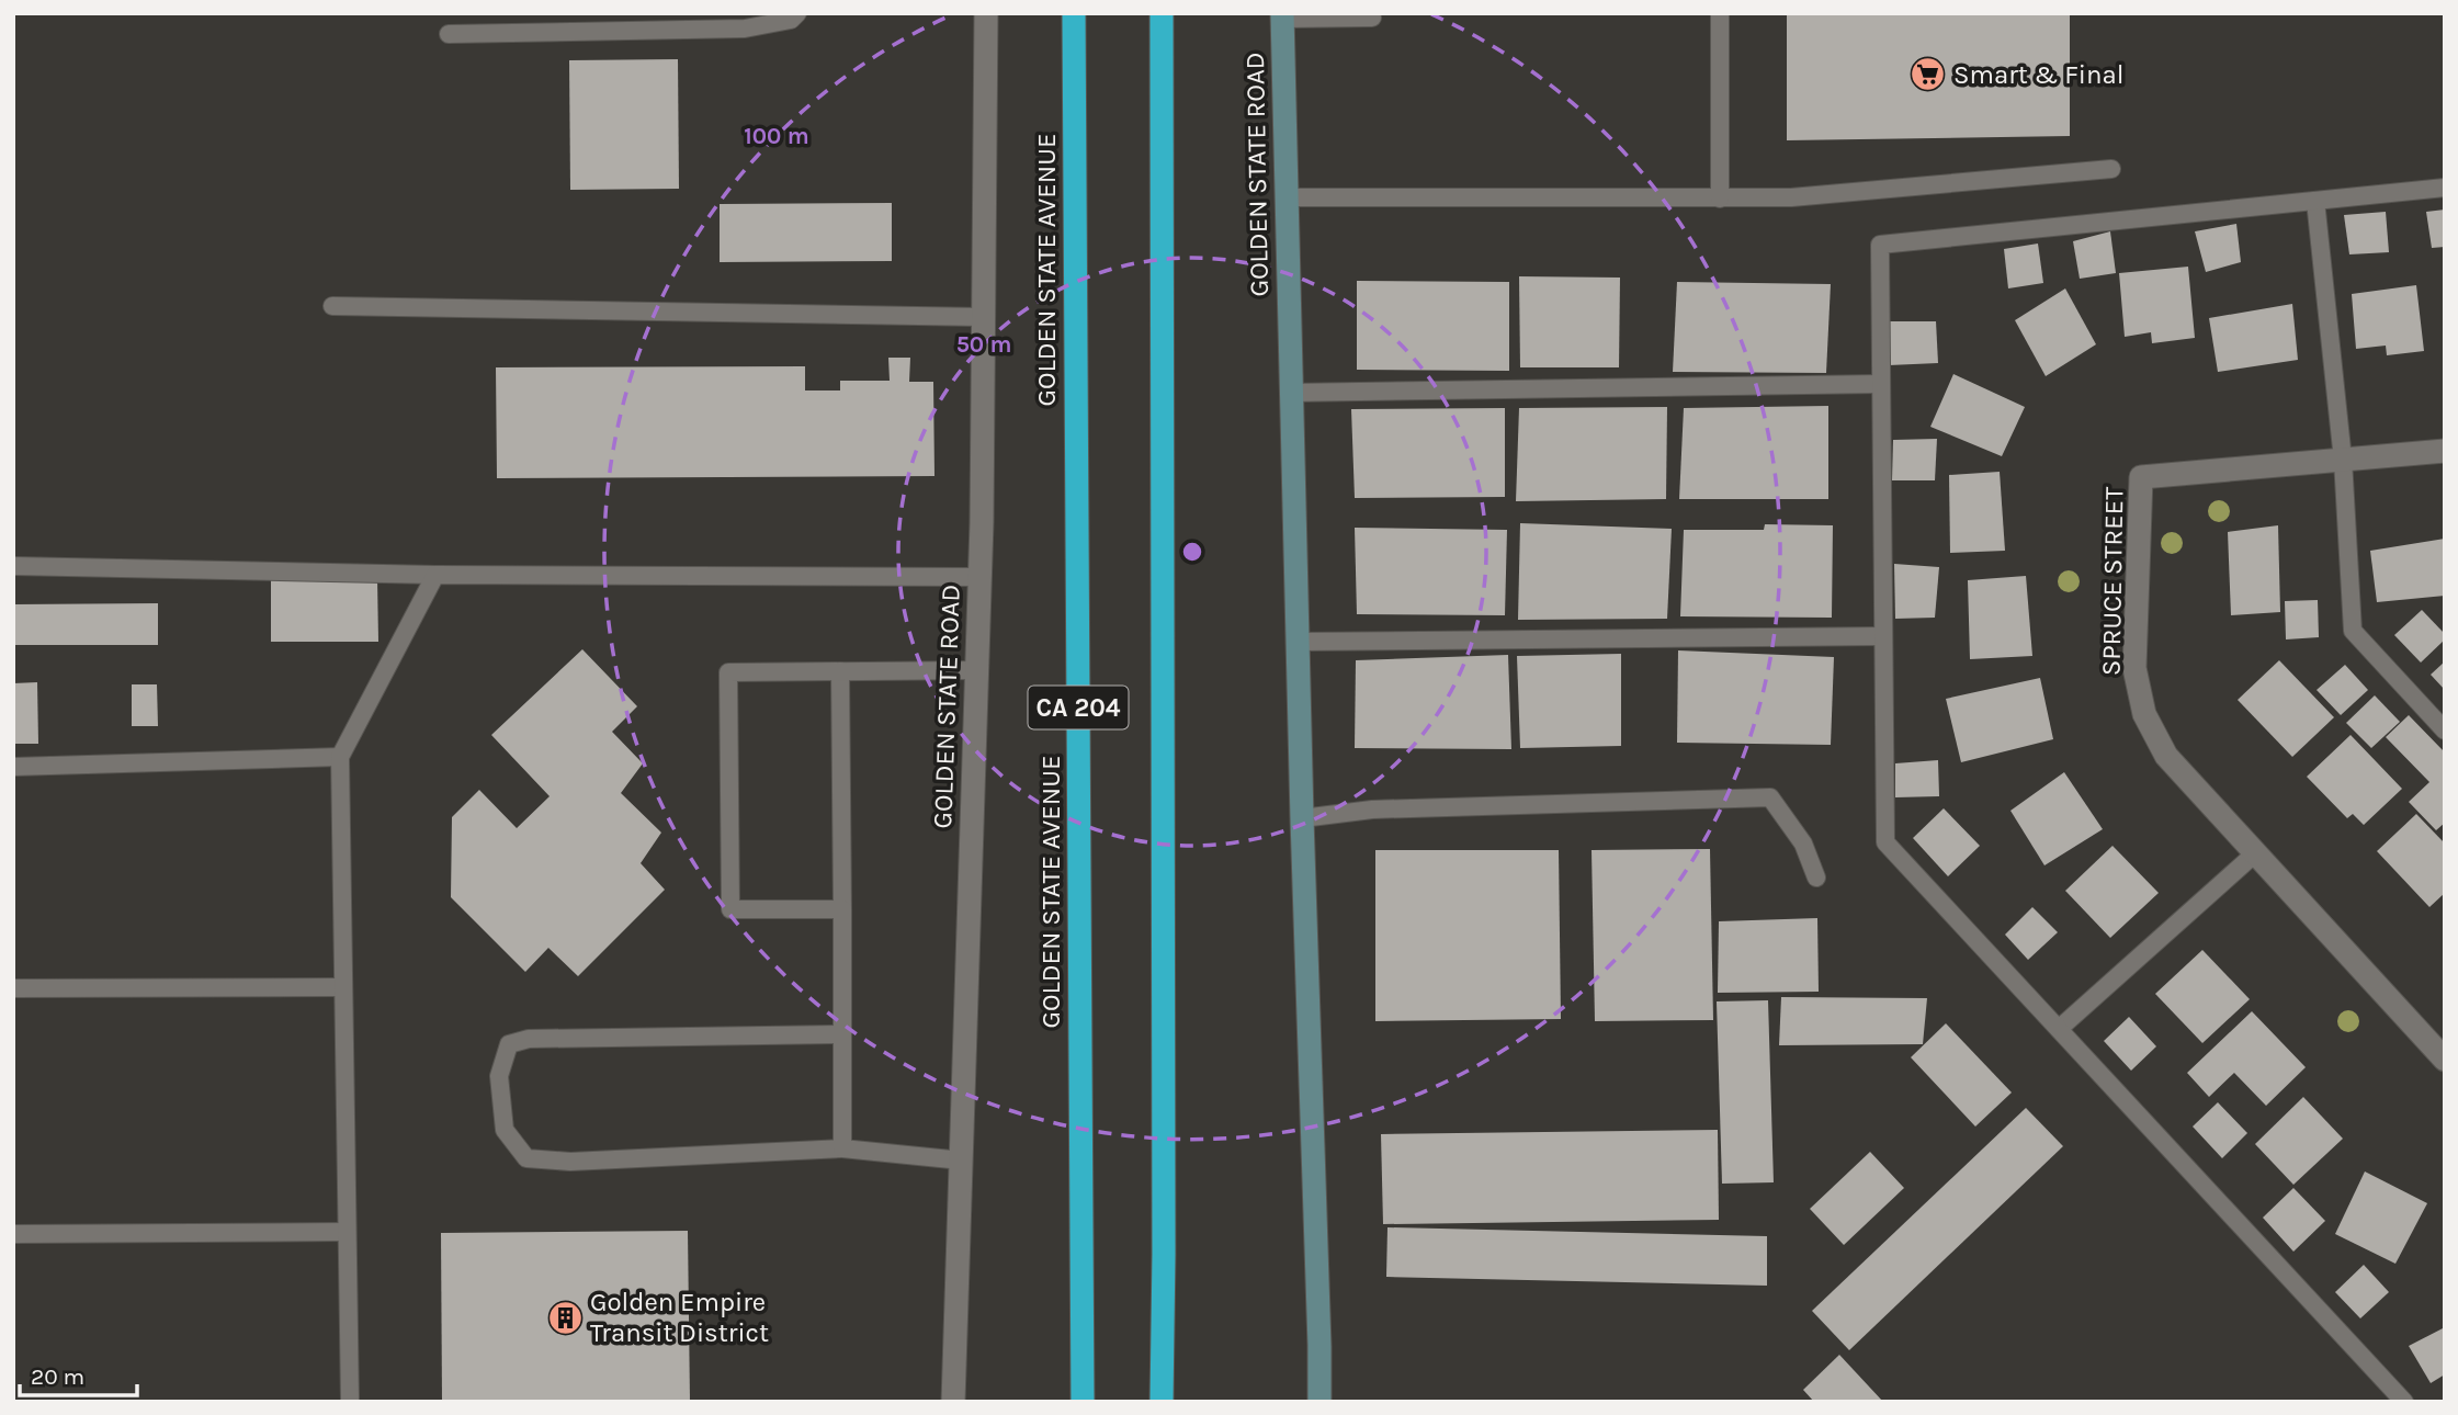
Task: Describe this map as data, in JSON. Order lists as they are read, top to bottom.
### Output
{
  "streets": {
    "highway": ["GOLDEN STATE AVENUE", "CA 204"],
    "street": ["GOLDEN STATE ROAD", "SPRUCE STREET"]
  },
  "places": {
    "supermarket": ["Smart & Final"],
    "building": ["Golden Empire Transit District"]
  },
  "scale_bar": "20 m",
  "rings": ["100 m", "50 m"]
}
